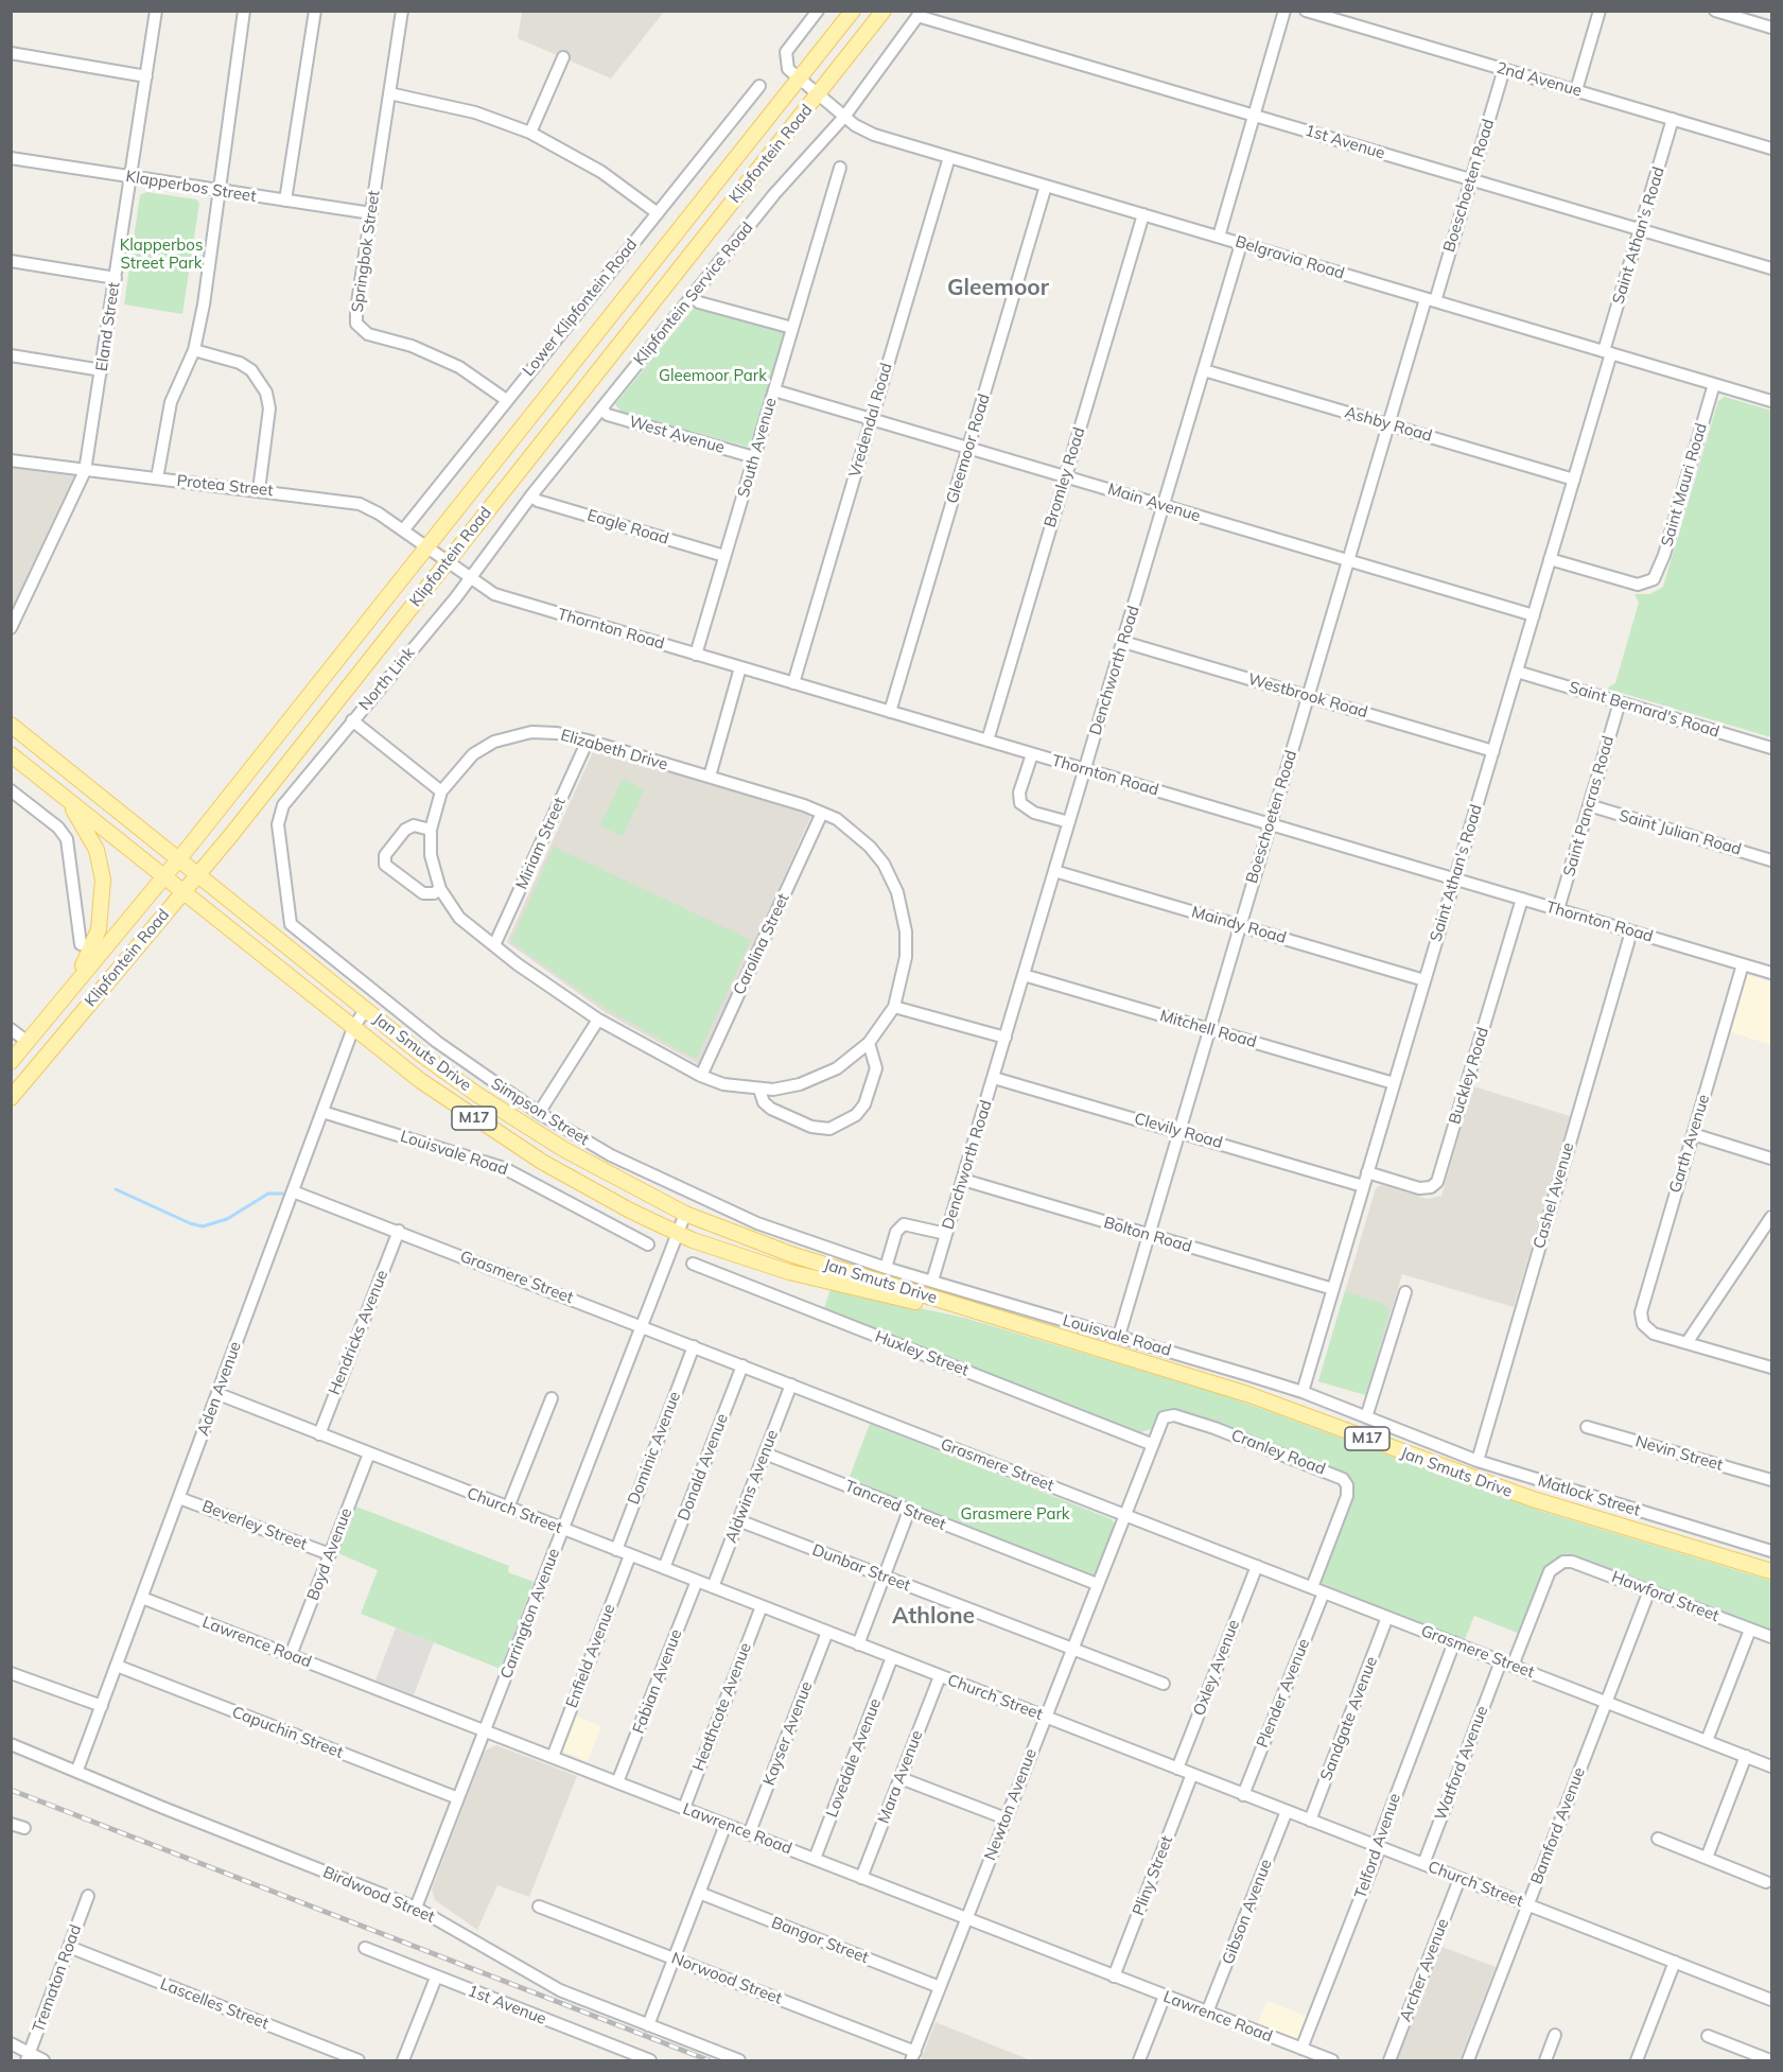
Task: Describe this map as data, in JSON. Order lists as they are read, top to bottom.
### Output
{
  "streets": {
    "main road": ["Klipfontein Road", "Jan Smuts Drive", "M17"],
    "street": [
      "2nd Avenue",
      "1st Avenue",
      "Boeschoeten Road",
      "Klapperbos Street",
      "Saint Athan's Road",
      "Springbok Street",
      "Belgravia Road",
      "Klipfontein Service Road",
      "Lower Klipfontein Road",
      "Eland Street",
      "Vredendal Road",
      "Ashby Road",
      "West Avenue",
      "South Avenue",
      "Gleemoor Road",
      "Bromley Road",
      "Saint Mauri Road",
      "Protea Street",
      "Main Avenue",
      "Eagle Road",
      "Thornton Road",
      "Denchworth Road",
      "North Link",
      "Westbrook Road",
      "Saint Bernard's Road",
      "Elizabeth Drive",
      "Saint Pancras Road",
      "Saint Julian Road",
      "Miriam Street",
      "Maindy Road",
      "Carolina Street",
      "Mitchell Road",
      "Buckley Road",
      "Simpson Street",
      "Clevily Road",
      "Garth Avenue",
      "Louisvale Road",
      "Cashel Avenue",
      "Bolton Road",
      "Grasmere Street",
      "Hendricks Avenue",
      "Huxley Street",
      "Aden Avenue",
      "Dominic Avenue",
      "Cranley Road",
      "Nevin Street",
      "Donald Avenue",
      "Aldwins Avenue",
      "Matlock Street",
      "Tancred Street",
      "Church Street",
      "Beverley Street",
      "Boyd Avenue",
      "Dunbar Street",
      "Hawford Street",
      "Carrington Avenue",
      "Lawrence Road",
      "Enfield Avenue",
      "Oxley Avenue",
      "Fabian Avenue",
      "Plender Avenue",
      "Heathcote Avenue",
      "Sandgate Avenue",
      "Capuchin Street",
      "Kayser Avenue",
      "Lovedale Avenue",
      "Watford Avenue",
      "Mara Avenue",
      "Newton Avenue",
      "Bamford Avenue",
      "Telford Avenue",
      "Pliny Street",
      "Birdwood Street",
      "Gibson Avenue",
      "Bangor Street",
      "Archer Avenue",
      "Trematon Road",
      "Norwood Street",
      "Lascelles Street"
    ]
  },
  "crossings": [
    ["2nd Avenue", "Boeschoeten Road"],
    ["2nd Avenue", "Saint Athan's Road"],
    ["1st Avenue", "Boeschoeten Road"],
    ["1st Avenue", "Saint Athan's Road"],
    ["1st Avenue", "Klipfontein Service Road"],
    ["Klipfontein Road", "Belgravia Road"],
    ["Klipfontein Road", "Protea Street"],
    ["Klipfontein Road", "Thornton Road"],
    ["Klipfontein Road", "Jan Smuts Drive"],
    ["Boeschoeten Road", "Belgravia Road"],
    ["Boeschoeten Road", "Ashby Road"],
    ["Boeschoeten Road", "Main Avenue"],
    ["Boeschoeten Road", "Thornton Road"],
    ["Boeschoeten Road", "Westbrook Road"],
    ["Boeschoeten Road", "Maindy Road"],
    ["Boeschoeten Road", "Mitchell Road"],
    ["Boeschoeten Road", "Clevily Road"],
    ["Boeschoeten Road", "Louisvale Road"],
    ["Boeschoeten Road", "Bolton Road"],
    ["Klapperbos Street", "Springbok Street"],
    ["Klapperbos Street", "Eland Street"],
    ["Saint Athan's Road", "Belgravia Road"],
    ["Saint Athan's Road", "Ashby Road"],
    ["Saint Athan's Road", "Saint Mauri Road"],
    ["Saint Athan's Road", "Main Avenue"],
    ["Saint Athan's Road", "Thornton Road"],
    ["Saint Athan's Road", "Westbrook Road"],
    ["Saint Athan's Road", "Saint Bernard's Road"],
    ["Saint Athan's Road", "Maindy Road"],
    ["Saint Athan's Road", "Mitchell Road"],
    ["Saint Athan's Road", "Buckley Road"],
    ["Saint Athan's Road", "Clevily Road"],
    ["Saint Athan's Road", "Louisvale Road"],
    ["Saint Athan's Road", "Bolton Road"],
    ["Saint Athan's Road", "Matlock Street"],
    ["Springbok Street", "Lower Klipfontein Road"],
    ["Belgravia Road", "Klipfontein Service Road"],
    ["Belgravia Road", "Vredendal Road"],
    ["Belgravia Road", "Gleemoor Road"],
    ["Belgravia Road", "Bromley Road"],
    ["Belgravia Road", "Saint Mauri Road"],
    ["Belgravia Road", "Denchworth Road"],
    ["Klipfontein Service Road", "West Avenue"],
    ["Klipfontein Service Road", "Eagle Road"],
    ["Klipfontein Service Road", "Thornton Road"],
    ["Klipfontein Service Road", "North Link"],
    ["Lower Klipfontein Road", "Protea Street"],
    ["Eland Street", "Protea Street"],
    ["Vredendal Road", "Main Avenue"],
    ["Vredendal Road", "Thornton Road"],
    ["Ashby Road", "Denchworth Road"],
    ["West Avenue", "South Avenue"],
    ["South Avenue", "Main Avenue"],
    ["South Avenue", "Eagle Road"],
    ["South Avenue", "Thornton Road"],
    ["Gleemoor Road", "Main Avenue"],
    ["Gleemoor Road", "Thornton Road"],
    ["Bromley Road", "Main Avenue"],
    ["Bromley Road", "Thornton Road"],
    ["Protea Street", "Thornton Road"],
    ["Main Avenue", "Denchworth Road"],
    ["Thornton Road", "Denchworth Road"],
    ["Thornton Road", "North Link"],
    ["Thornton Road", "Saint Pancras Road"],
    ["Thornton Road", "Buckley Road"],
    ["Thornton Road", "Garth Avenue"],
    ["Thornton Road", "Cashel Avenue"],
    ["Denchworth Road", "Westbrook Road"],
    ["Denchworth Road", "Maindy Road"],
    ["Denchworth Road", "Mitchell Road"],
    ["Denchworth Road", "Simpson Street"],
    ["Denchworth Road", "Clevily Road"],
    ["Denchworth Road", "Louisvale Road"],
    ["Denchworth Road", "Bolton Road"],
    ["North Link", "Elizabeth Drive"],
    ["North Link", "Simpson Street"],
    ["Saint Bernard's Road", "Saint Pancras Road"],
    ["Elizabeth Drive", "Miriam Street"],
    ["Elizabeth Drive", "Carolina Street"],
    ["Saint Pancras Road", "Saint Julian Road"],
    ["Jan Smuts Drive", "Aden Avenue"],
    ["Jan Smuts Drive", "Carrington Avenue"],
    ["Simpson Street", "Louisvale Road"],
    ["Louisvale Road", "Aden Avenue"],
    ["Louisvale Road", "Matlock Street"],
    ["Cashel Avenue", "Matlock Street"],
    ["Grasmere Street", "Hendricks Avenue"],
    ["Grasmere Street", "Aden Avenue"],
    ["Grasmere Street", "Dominic Avenue"],
    ["Grasmere Street", "Cranley Road"],
    ["Grasmere Street", "Donald Avenue"],
    ["Grasmere Street", "Aldwins Avenue"],
    ["Grasmere Street", "Carrington Avenue"],
    ["Grasmere Street", "Oxley Avenue"],
    ["Grasmere Street", "Plender Avenue"],
    ["Grasmere Street", "Sandgate Avenue"],
    ["Grasmere Street", "Watford Avenue"],
    ["Grasmere Street", "Newton Avenue"],
    ["Grasmere Street", "Bamford Avenue"],
    ["Grasmere Street", "Telford Avenue"],
    ["Hendricks Avenue", "Church Street"],
    ["Huxley Street", "Newton Avenue"],
    ["Aden Avenue", "Church Street"],
    ["Aden Avenue", "Beverley Street"],
    ["Aden Avenue", "Lawrence Road"],
    ["Aden Avenue", "Capuchin Street"],
    ["Aden Avenue", "Birdwood Street"],
    ["Dominic Avenue", "Church Street"],
    ["Cranley Road", "Newton Avenue"],
    ["Donald Avenue", "Church Street"],
    ["Aldwins Avenue", "Tancred Street"],
    ["Aldwins Avenue", "Church Street"],
    ["Aldwins Avenue", "Dunbar Street"],
    ["Tancred Street", "Newton Avenue"],
    ["Church Street", "Boyd Avenue"],
    ["Church Street", "Carrington Avenue"],
    ["Church Street", "Enfield Avenue"],
    ["Church Street", "Oxley Avenue"],
    ["Church Street", "Fabian Avenue"],
    ["Church Street", "Plender Avenue"],
    ["Church Street", "Heathcote Avenue"],
    ["Church Street", "Sandgate Avenue"],
    ["Church Street", "Kayser Avenue"],
    ["Church Street", "Lovedale Avenue"],
    ["Church Street", "Watford Avenue"],
    ["Church Street", "Mara Avenue"],
    ["Church Street", "Newton Avenue"],
    ["Church Street", "Bamford Avenue"],
    ["Church Street", "Telford Avenue"],
    ["Church Street", "Pliny Street"],
    ["Church Street", "Gibson Avenue"],
    ["Church Street", "Archer Avenue"],
    ["Beverley Street", "Boyd Avenue"],
    ["Boyd Avenue", "Lawrence Road"],
    ["Dunbar Street", "Newton Avenue"],
    ["Hawford Street", "Watford Avenue"],
    ["Hawford Street", "Bamford Avenue"],
    ["Carrington Avenue", "Lawrence Road"],
    ["Carrington Avenue", "Capuchin Street"],
    ["Carrington Avenue", "Birdwood Street"],
    ["Lawrence Road", "Enfield Avenue"],
    ["Lawrence Road", "Fabian Avenue"],
    ["Lawrence Road", "Heathcote Avenue"],
    ["Lawrence Road", "Kayser Avenue"],
    ["Lawrence Road", "Lovedale Avenue"],
    ["Lawrence Road", "Mara Avenue"],
    ["Lawrence Road", "Newton Avenue"],
    ["Lawrence Road", "Telford Avenue"],
    ["Lawrence Road", "Pliny Street"],
    ["Lawrence Road", "Gibson Avenue"],
    ["Newton Avenue", "Bangor Street"],
    ["Newton Avenue", "Norwood Street"],
    ["Trematon Road", "Lascelles Street"]
  ],
  "districts": ["Gleemoor", "Athlone"],
  "parks": ["Klapperbos Street Park", "Gleemoor Park", "Grasmere Park"]
}
